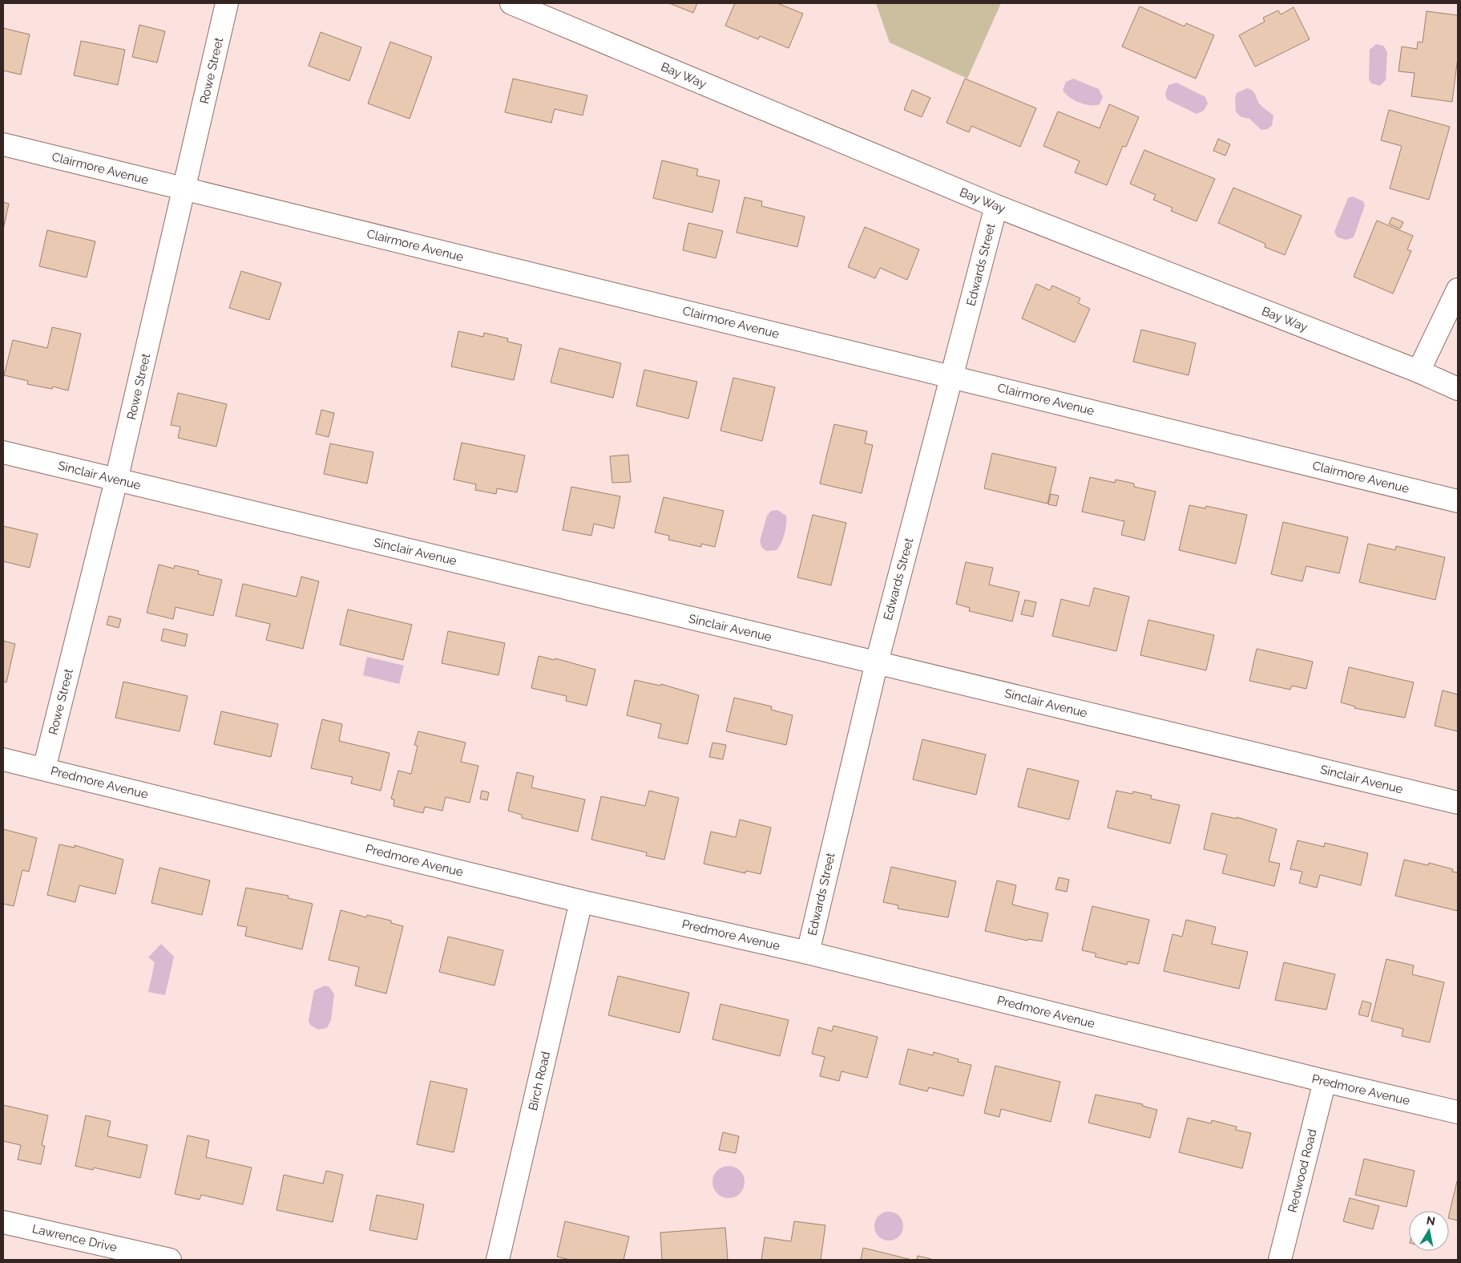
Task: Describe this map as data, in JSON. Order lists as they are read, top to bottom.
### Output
{
  "streets": {
    "street": [
      "Rowe Street",
      "Bay Way",
      "Clairmore Avenue",
      "Edwards Street",
      "Sinclair Avenue",
      "Predmore Avenue",
      "Birch Road",
      "Redwood Road",
      "Lawrence Drive"
    ]
  },
  "crossings": [
    ["Rowe Street", "Clairmore Avenue"],
    ["Rowe Street", "Sinclair Avenue"],
    ["Rowe Street", "Predmore Avenue"],
    ["Bay Way", "Edwards Street"],
    ["Clairmore Avenue", "Edwards Street"],
    ["Edwards Street", "Sinclair Avenue"],
    ["Edwards Street", "Predmore Avenue"],
    ["Predmore Avenue", "Birch Road"],
    ["Predmore Avenue", "Redwood Road"]
  ],
  "north": "top"
}
